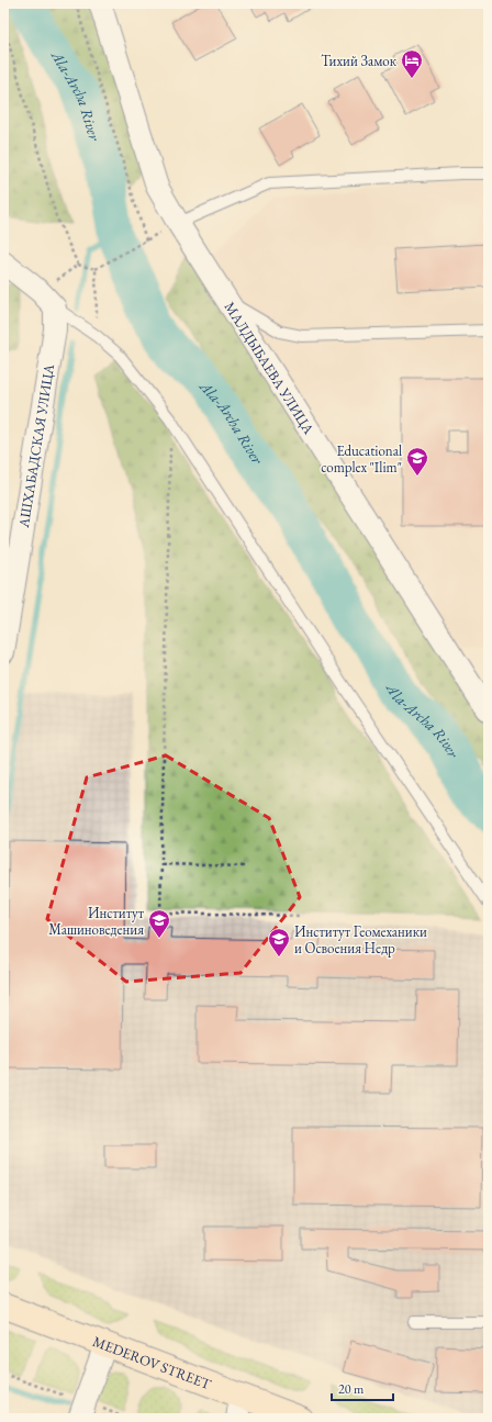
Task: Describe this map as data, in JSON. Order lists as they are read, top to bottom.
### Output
{
  "streets": {
    "main road": ["MEDEROV STREET"],
    "street": ["МАЛДЫБАЕВА УЛИЦА", "АШХАБАДСКАЯ УЛИЦА"]
  },
  "water": ["Ala-Archa River"],
  "places": {
    "hotel": ["Тихий Замок"],
    "school or university": ["Educational complex \"Ilim\"", "Институт Машиноведения", "Институт Геомеханики и Освоения Недр"]
  },
  "scale_bar": "20 m"
}
